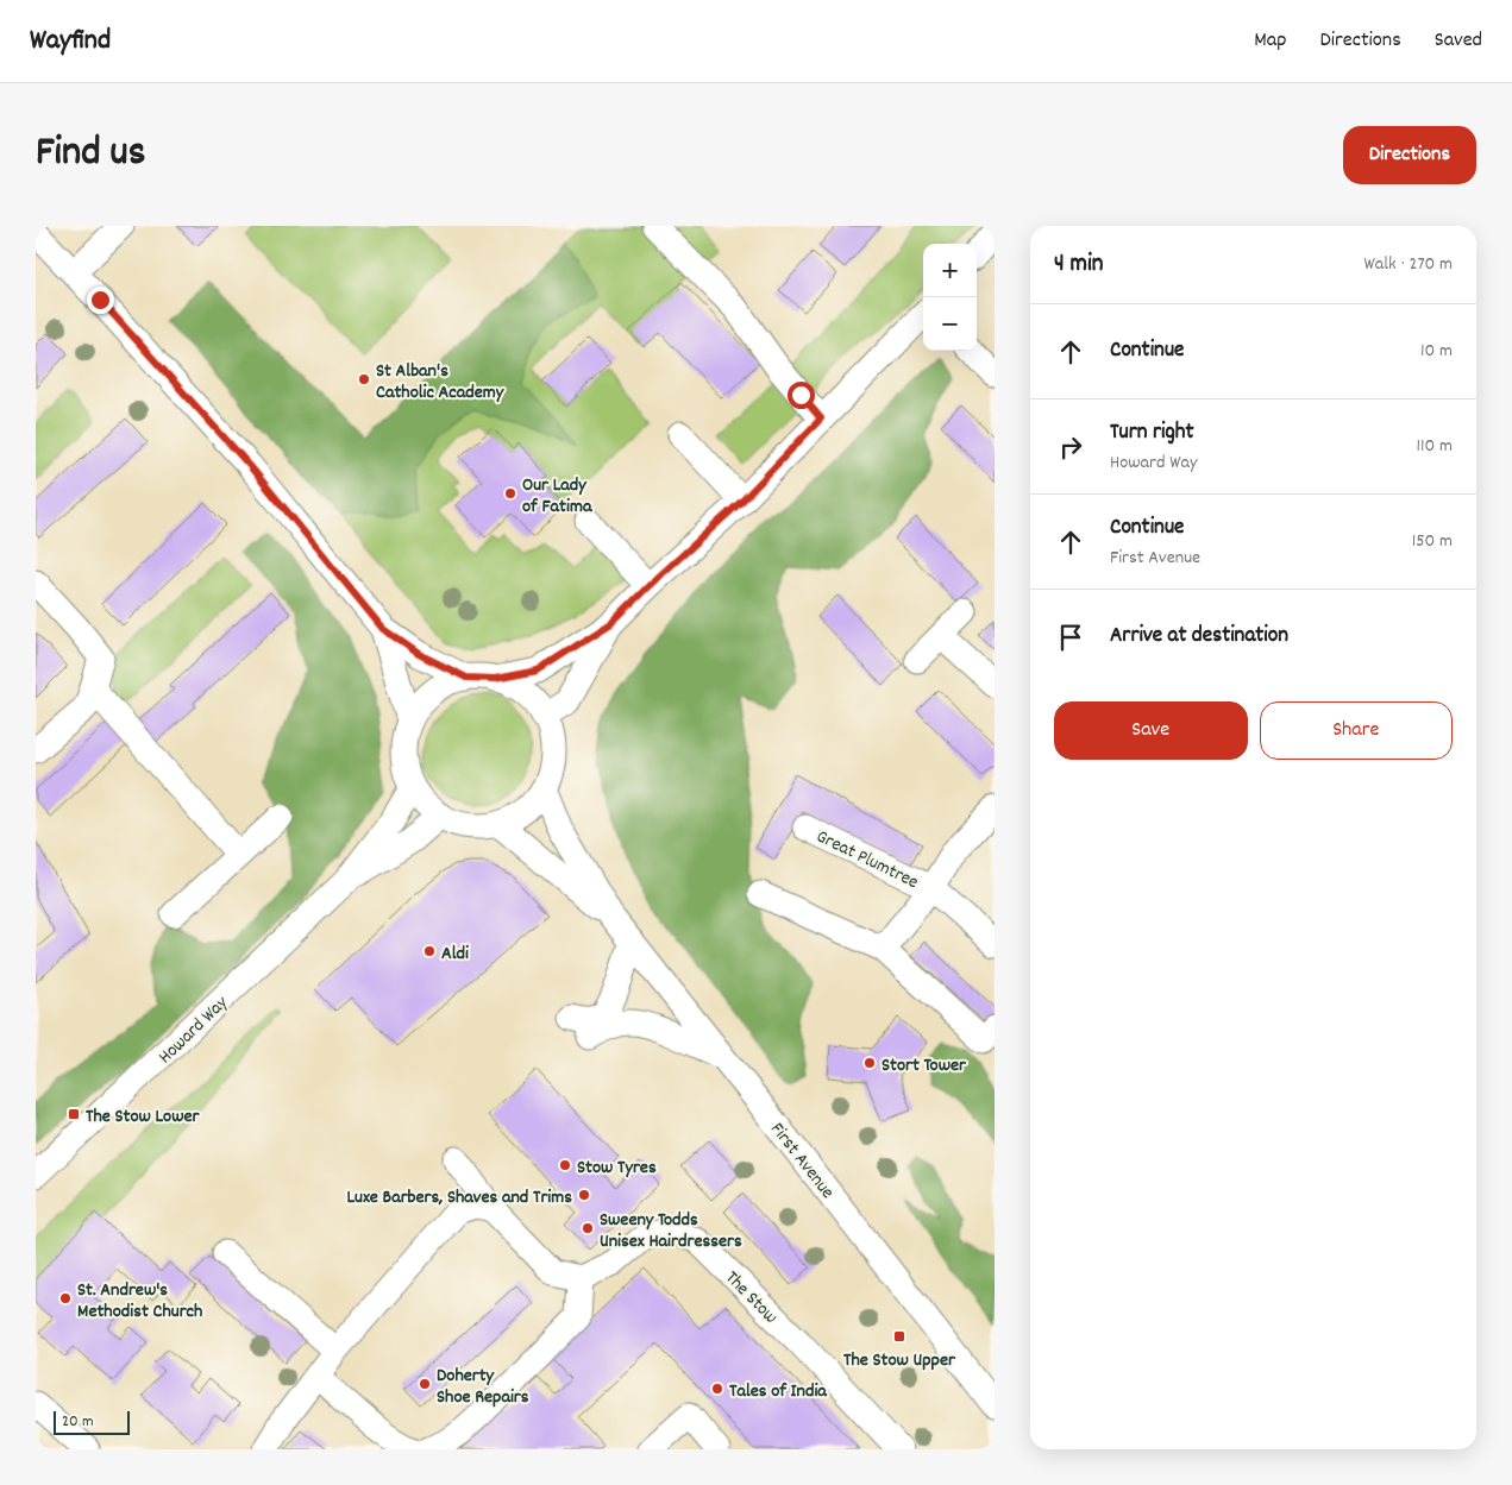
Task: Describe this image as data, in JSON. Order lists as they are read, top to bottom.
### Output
{
  "streets": {
    "street": [
      "Great Plumtree",
      "Howard Way",
      "First Avenue",
      "The Stow"
    ]
  },
  "crossings": [
    ["Howard Way", "First Avenue"]
  ],
  "places": {
    "other": [
      "St Alban's Catholic Academy",
      "Our Lady of Fatima",
      "Aldi",
      "Stort Tower",
      "Stow Tyres",
      "Luxe Barbers, Shaves and Trims",
      "Sweeny Todds Unisex Hairdressers",
      "St. Andrew's Methodist Church",
      "Doherty Shoe Repairs",
      "Tales of India"
    ],
    "transit": ["The Stow Lower", "The Stow Upper"]
  },
  "scale_bar": "20 m",
  "page": {
    "header": "Wayfind",
    "nav": ["Map", "Directions", "Saved"],
    "title": "Find us",
    "buttons": [
      "Directions",
      ["Save", "Share"]
    ],
    "heading": ["4 min", "Walk · 270 m"],
    "map_buttons": ["+", "−"],
    "list": [
      ["Continue", "10 m"],
      ["Turn right", "Howard Way", "110 m"],
      ["Continue", "First Avenue", "150 m"],
      "Arrive at destination"
    ],
    "scale": "20 m"
  }
}
